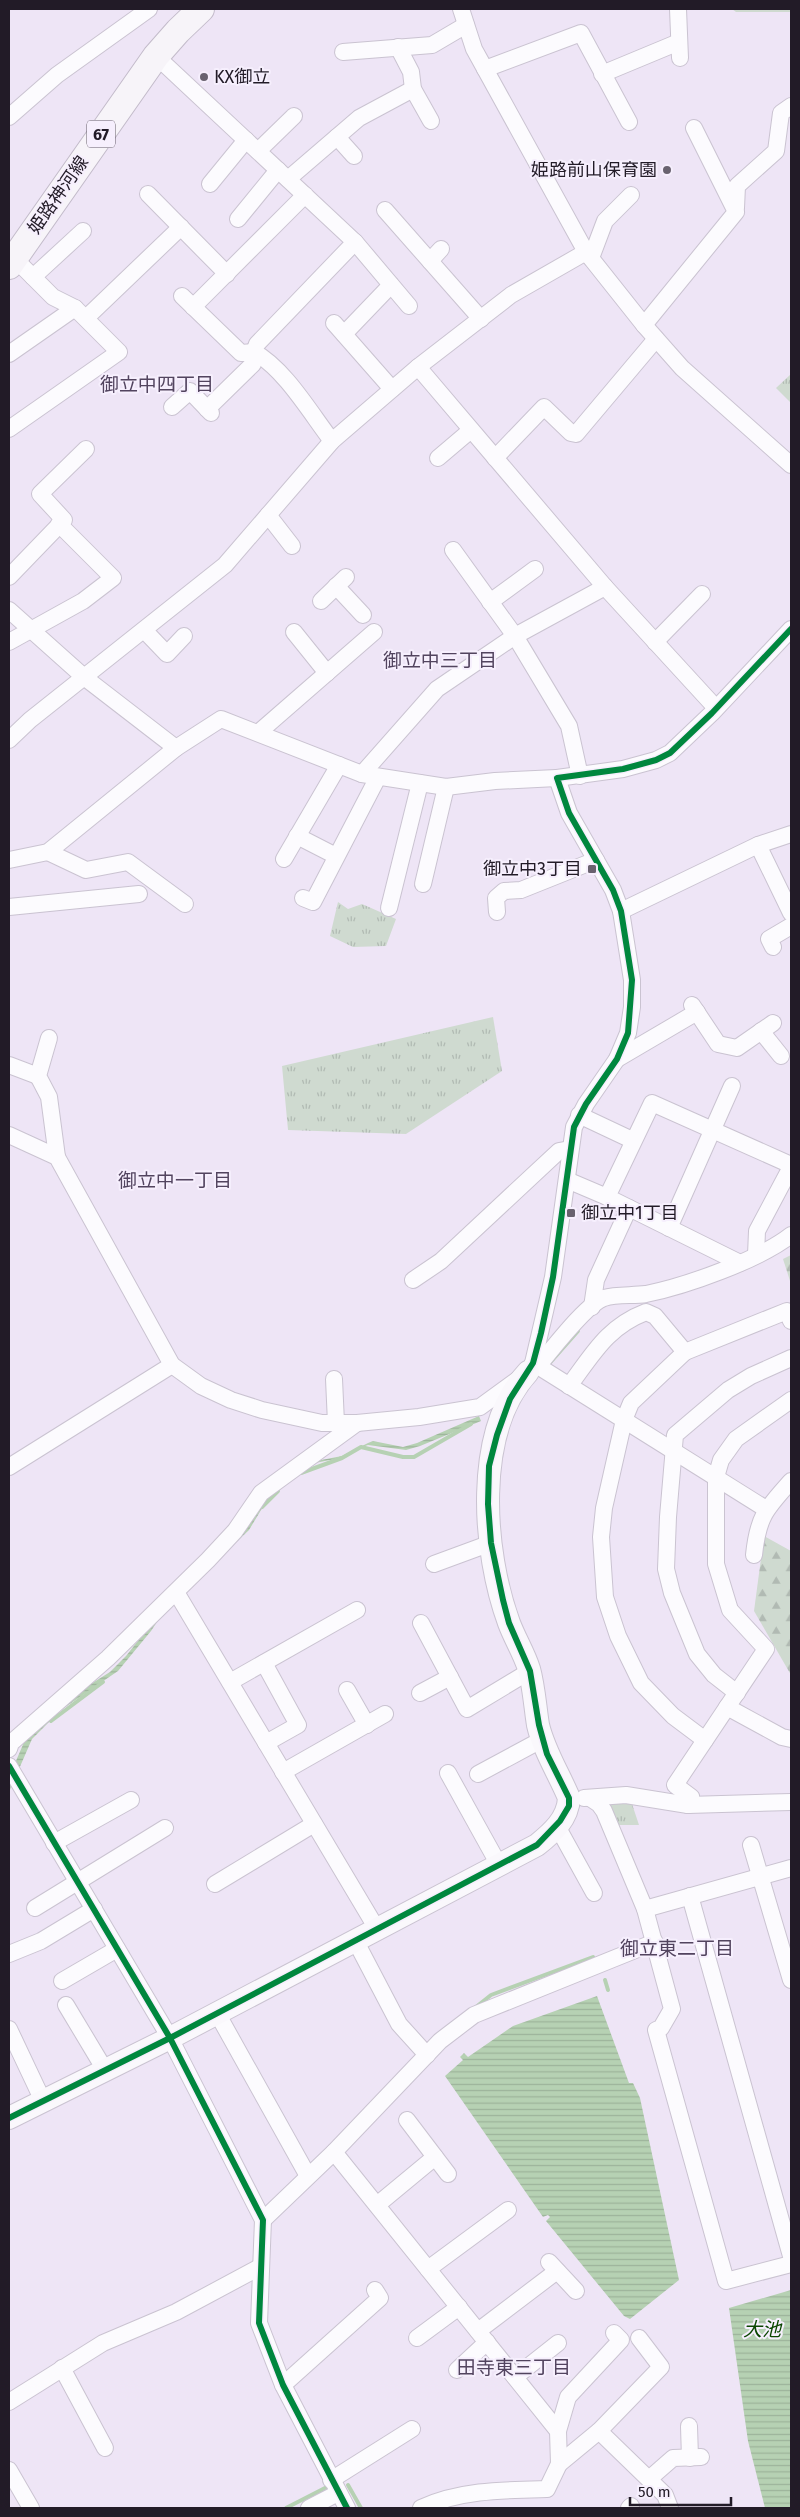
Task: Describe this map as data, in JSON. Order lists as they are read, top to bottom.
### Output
{
  "streets": {
    "main road": ["67", "姫路神河線"]
  },
  "districts": [
    "御立中四丁目",
    "御立中三丁目",
    "御立中一丁目",
    "御立東二丁目",
    "田寺東三丁目"
  ],
  "water": ["大池"],
  "places": {
    "other": ["KX御立", "姫路前山保育園"],
    "transit": ["御立中3丁目", "御立中1丁目"]
  },
  "scale_bar": "50 m"
}
